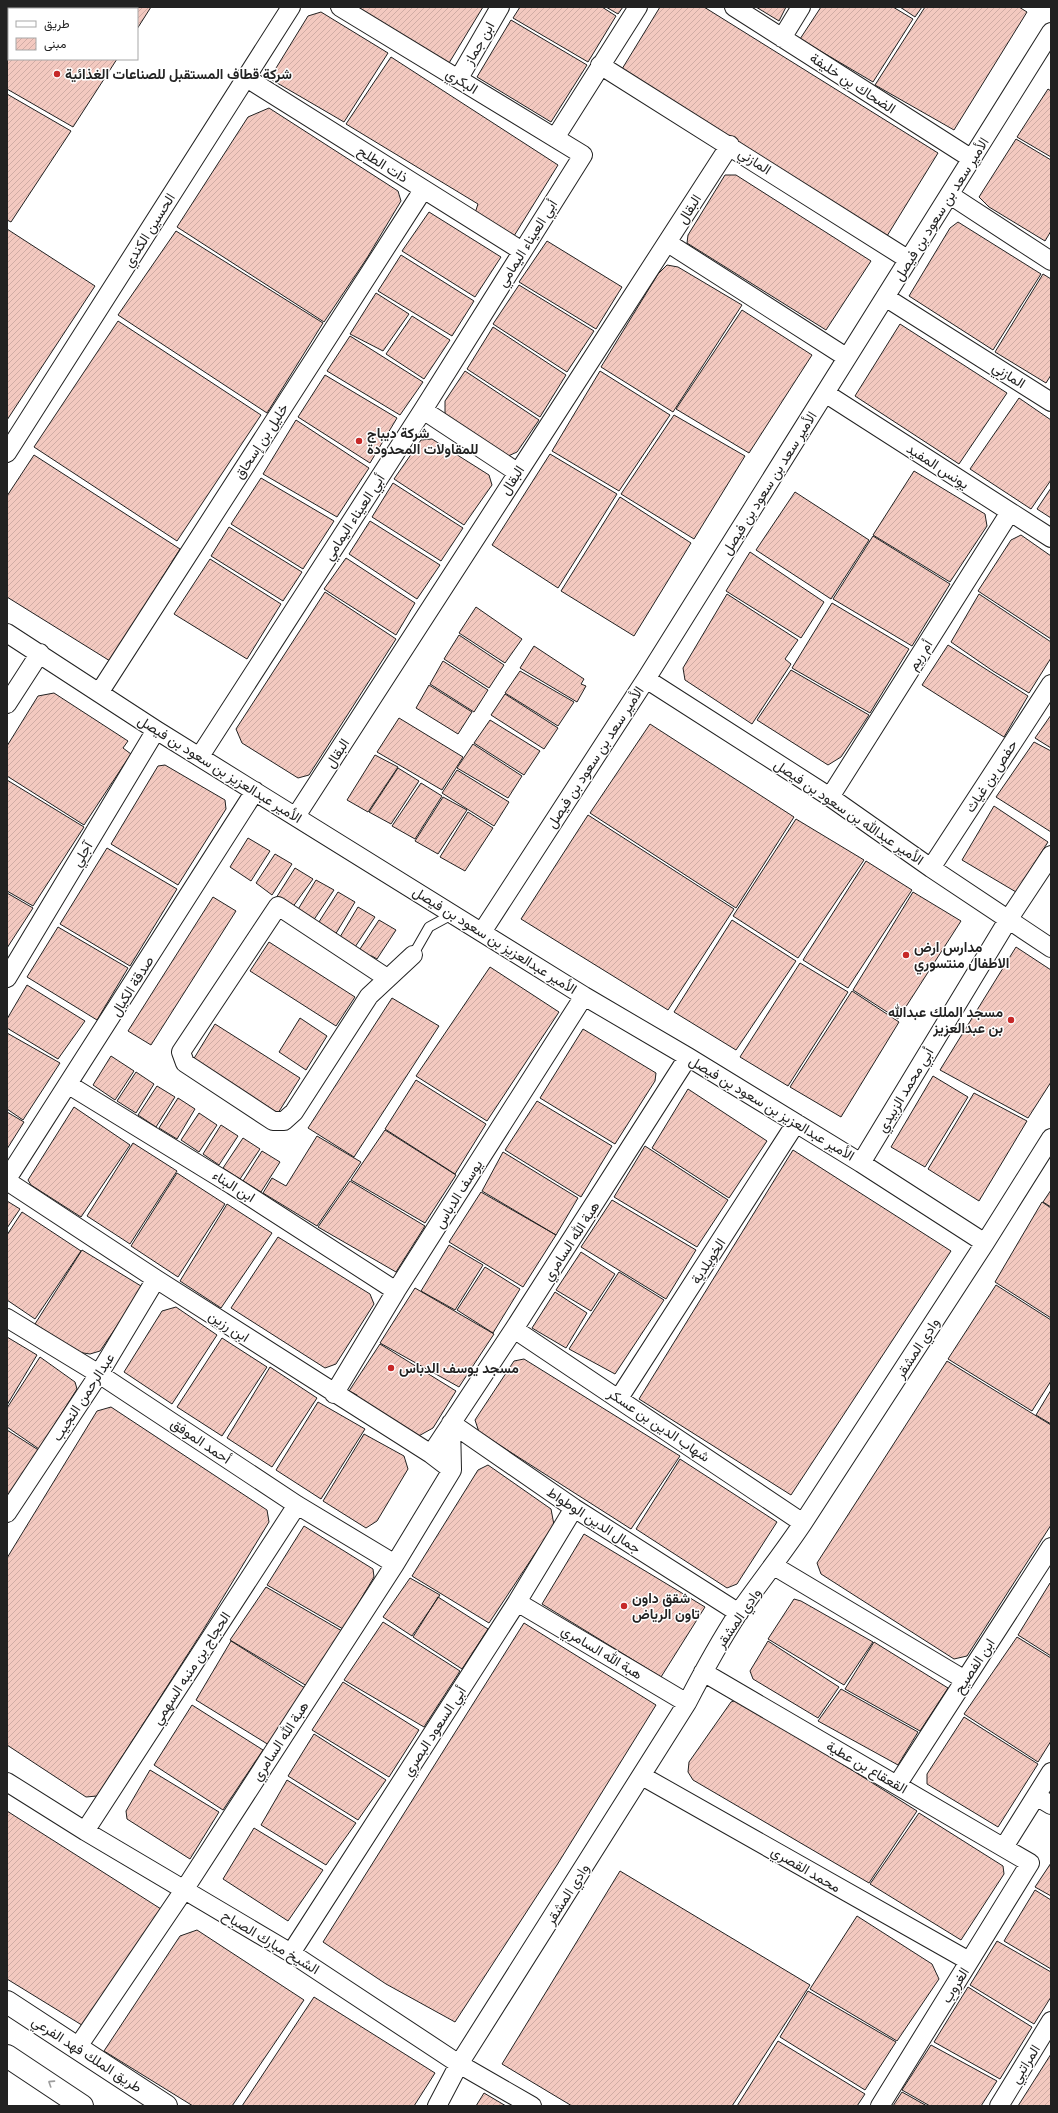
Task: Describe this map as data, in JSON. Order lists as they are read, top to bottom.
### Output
{
  "streets": {
    "main road": ["طريق الملك فهد الفرعي"],
    "street": [
      "ابن جماز",
      "البكري",
      "الضحاك بن خليفة",
      "المازني",
      "ذات الطلح",
      "البقال",
      "الأمير سعد بن سعود بن فيصل",
      "الحسين الكندي",
      "أبي العيناء اليمامي",
      "خليل بن إسحاق",
      "يونس المفيد",
      "أم ريم",
      "الأمير عبدالعزيز بن سعود بن فيصل",
      "حفص بن غياث",
      "الأمير عبدالله بن سعود بن فيصل",
      "آجلي",
      "صدقة الكيال",
      "أبي محمد الزبيدي",
      "ابن البناء",
      "يوسف الدباس",
      "هبة الله السامري",
      "الخويلدية",
      "ابن رزين",
      "وادي المشقر",
      "عبدالرحمن النجيب",
      "شهاب الدين بن عسكر",
      "أحمد الموفق",
      "جمال الدين الوطواط",
      "ابن الفصيح",
      "الحجاج بن منبه السهمي",
      "أبي السعود البصري",
      "القعقاع بن عطية",
      "محمد القصري",
      "الشيخ مبارك الصباح",
      "الغروب",
      "المراتبي"
    ]
  },
  "crossings": [
    ["ابن جماز", "البكري"],
    ["البكري", "أبي العيناء اليمامي"],
    ["الضحاك بن خليفة", "الأمير سعد بن سعود بن فيصل"],
    ["المازني", "البقال"],
    ["المازني", "الأمير سعد بن سعود بن فيصل"],
    ["ذات الطلح", "الحسين الكندي"],
    ["ذات الطلح", "أبي العيناء اليمامي"],
    ["ذات الطلح", "خليل بن إسحاق"],
    ["البقال", "الأمير عبدالعزيز بن سعود بن فيصل"],
    ["الأمير سعد بن سعود بن فيصل", "يونس المفيد"],
    ["الأمير سعد بن سعود بن فيصل", "الأمير عبدالعزيز بن سعود بن فيصل"],
    ["الأمير سعد بن سعود بن فيصل", "الأمير عبدالله بن سعود بن فيصل"],
    ["أبي العيناء اليمامي", "الأمير عبدالعزيز بن سعود بن فيصل"],
    ["خليل بن إسحاق", "الأمير عبدالعزيز بن سعود بن فيصل"],
    ["يونس المفيد", "أم ريم"],
    ["أم ريم", "الأمير عبدالله بن سعود بن فيصل"],
    ["الأمير عبدالعزيز بن سعود بن فيصل", "آجلي"],
    ["الأمير عبدالعزيز بن سعود بن فيصل", "صدقة الكيال"],
    ["الأمير عبدالعزيز بن سعود بن فيصل", "أبي محمد الزبيدي"],
    ["الأمير عبدالعزيز بن سعود بن فيصل", "يوسف الدباس"],
    ["الأمير عبدالعزيز بن سعود بن فيصل", "هبة الله السامري"],
    ["الأمير عبدالعزيز بن سعود بن فيصل", "الخويلدية"],
    ["الأمير عبدالعزيز بن سعود بن فيصل", "وادي المشقر"],
    ["حفص بن غياث", "الأمير عبدالله بن سعود بن فيصل"],
    ["الأمير عبدالله بن سعود بن فيصل", "أبي محمد الزبيدي"],
    ["صدقة الكيال", "ابن البناء"],
    ["صدقة الكيال", "ابن رزين"],
    ["ابن البناء", "يوسف الدباس"],
    ["يوسف الدباس", "ابن رزين"],
    ["هبة الله السامري", "ابن رزين"],
    ["هبة الله السامري", "وادي المشقر"],
    ["هبة الله السامري", "شهاب الدين بن عسكر"],
    ["هبة الله السامري", "أحمد الموفق"],
    ["هبة الله السامري", "جمال الدين الوطواط"],
    ["هبة الله السامري", "أبي السعود البصري"],
    ["هبة الله السامري", "الشيخ مبارك الصباح"],
    ["هبة الله السامري", "طريق الملك فهد الفرعي"],
    ["الخويلدية", "شهاب الدين بن عسكر"],
    ["ابن رزين", "عبدالرحمن النجيب"],
    ["وادي المشقر", "شهاب الدين بن عسكر"],
    ["وادي المشقر", "جمال الدين الوطواط"],
    ["وادي المشقر", "القعقاع بن عطية"],
    ["وادي المشقر", "محمد القصري"],
    ["وادي المشقر", "الشيخ مبارك الصباح"],
    ["عبدالرحمن النجيب", "أحمد الموفق"],
    ["أحمد الموفق", "الحجاج بن منبه السهمي"],
    ["جمال الدين الوطواط", "أبي السعود البصري"],
    ["ابن الفصيح", "القعقاع بن عطية"],
    ["الحجاج بن منبه السهمي", "الشيخ مبارك الصباح"],
    ["أبي السعود البصري", "الشيخ مبارك الصباح"],
    ["القعقاع بن عطية", "الغروب"],
    ["محمد القصري", "الغروب"]
  ],
  "places": [
    "شركة قطاف المستقبل للصناعات الغذائية",
    "شركة ديباج للمقاولات المحدودة",
    "مدارس ارض الاطفال منتسوري",
    "مسجد الملك عبدالله بن عبدالعزيز",
    "مسجد يوسف الدباس",
    "شقق داون تاون الرياض"
  ],
  "legend": ["طريق", "مبنى"]
}
